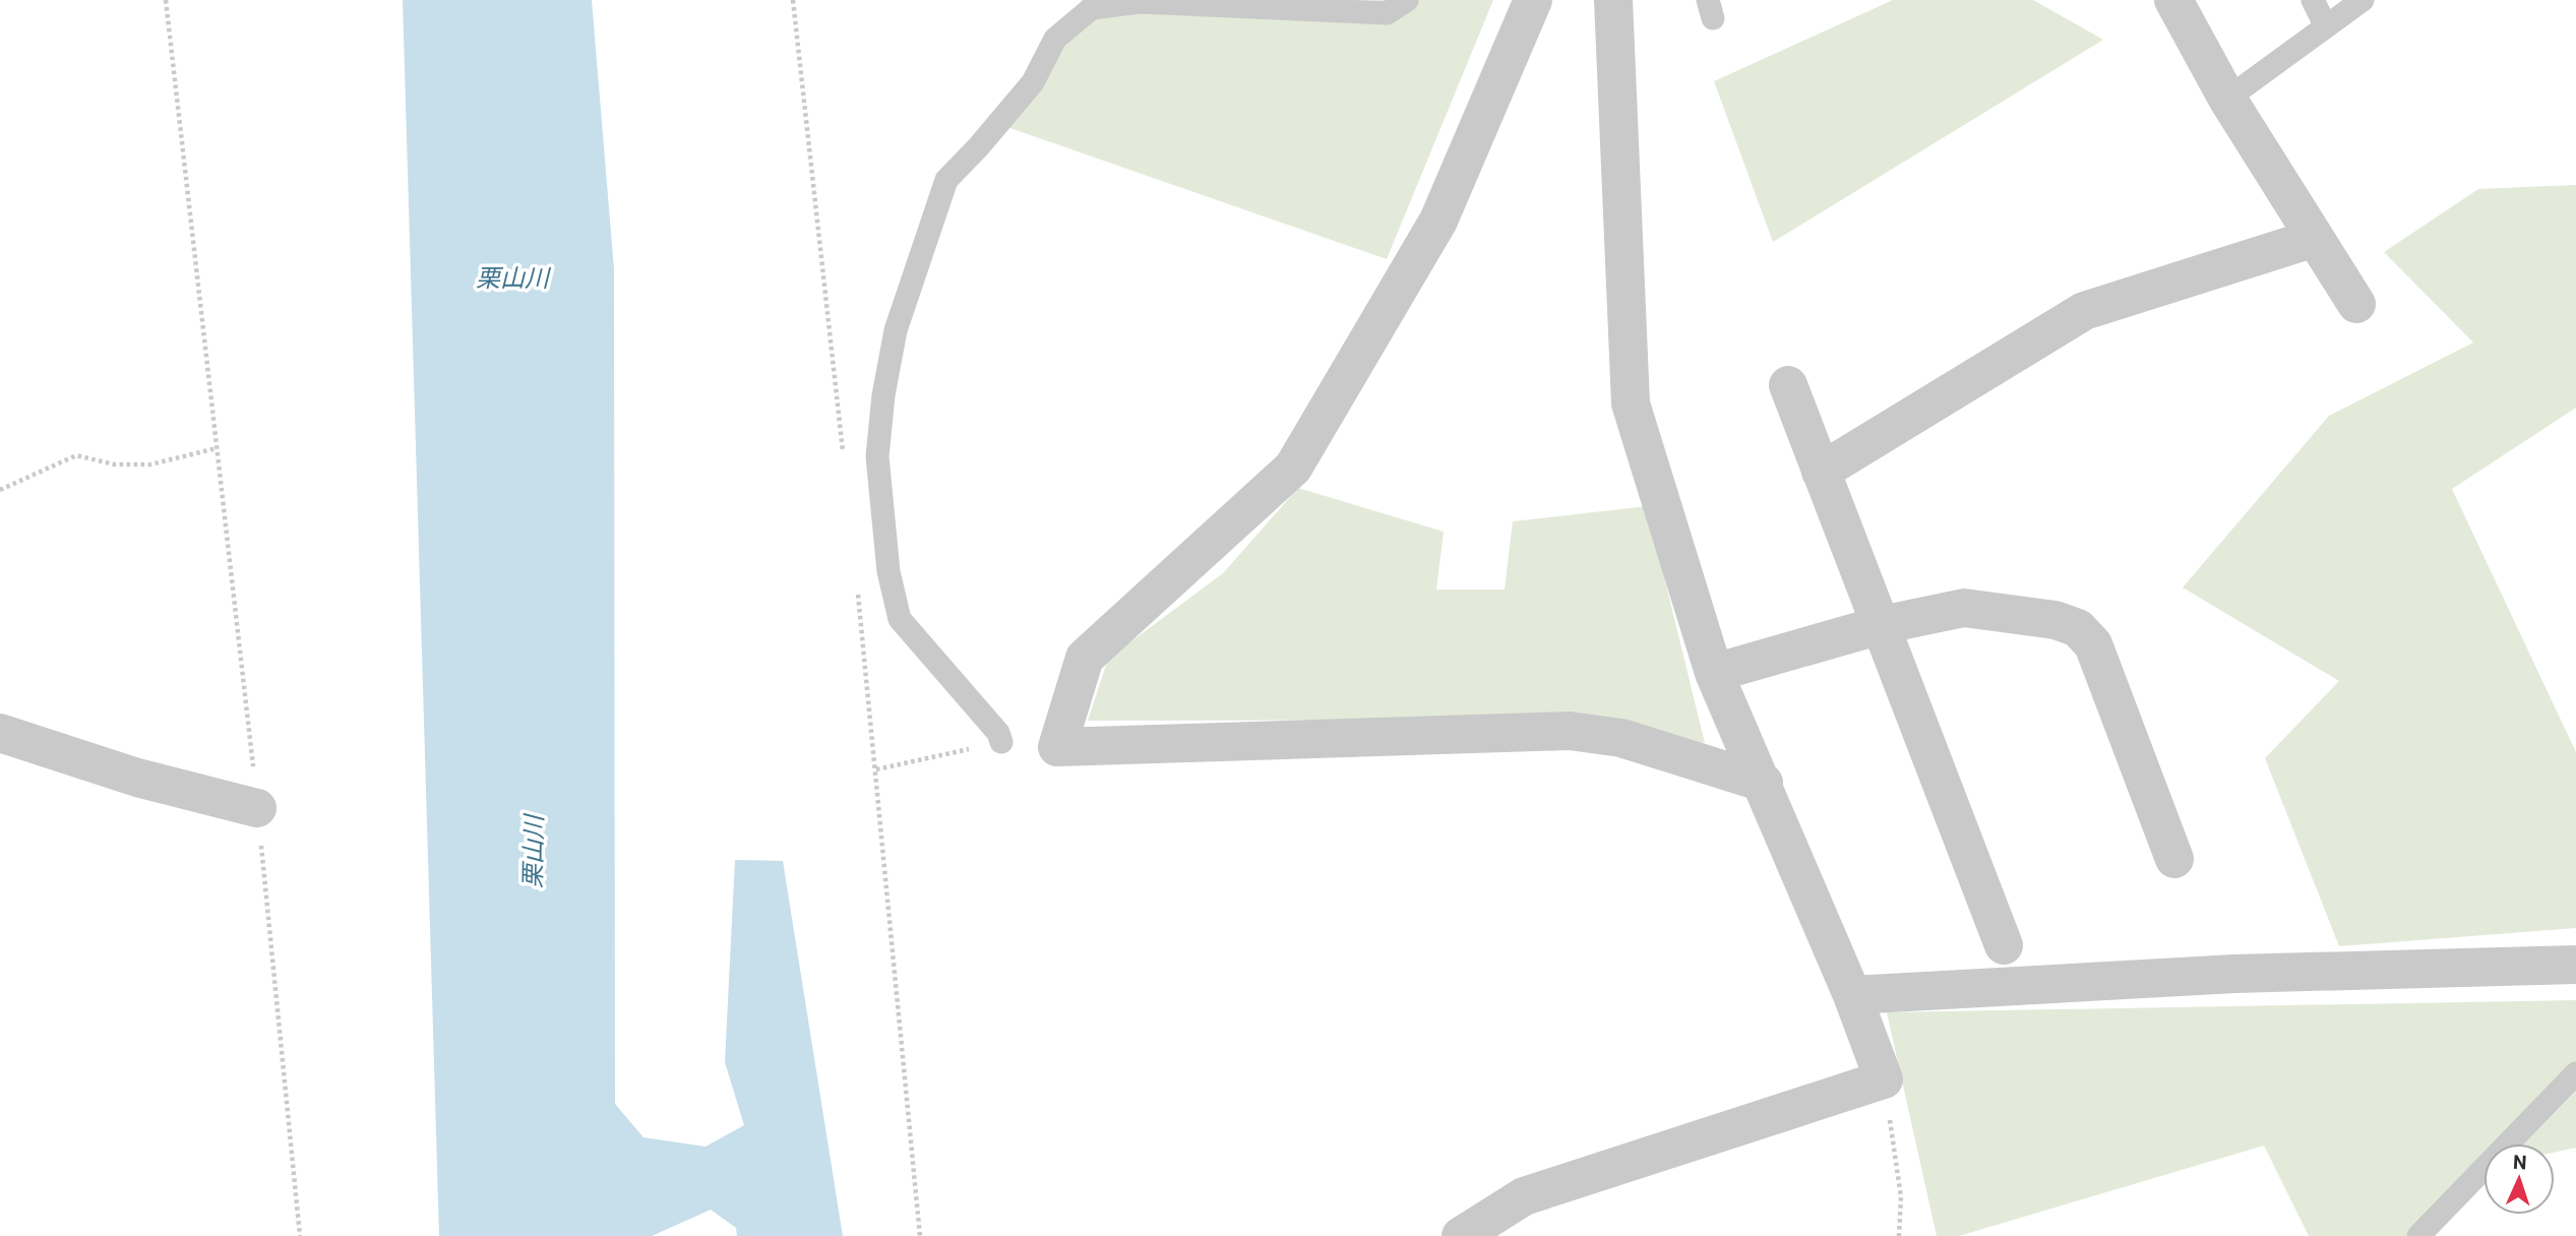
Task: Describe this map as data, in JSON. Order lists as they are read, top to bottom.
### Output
{
  "water": ["栗山川"],
  "north": "top"
}
